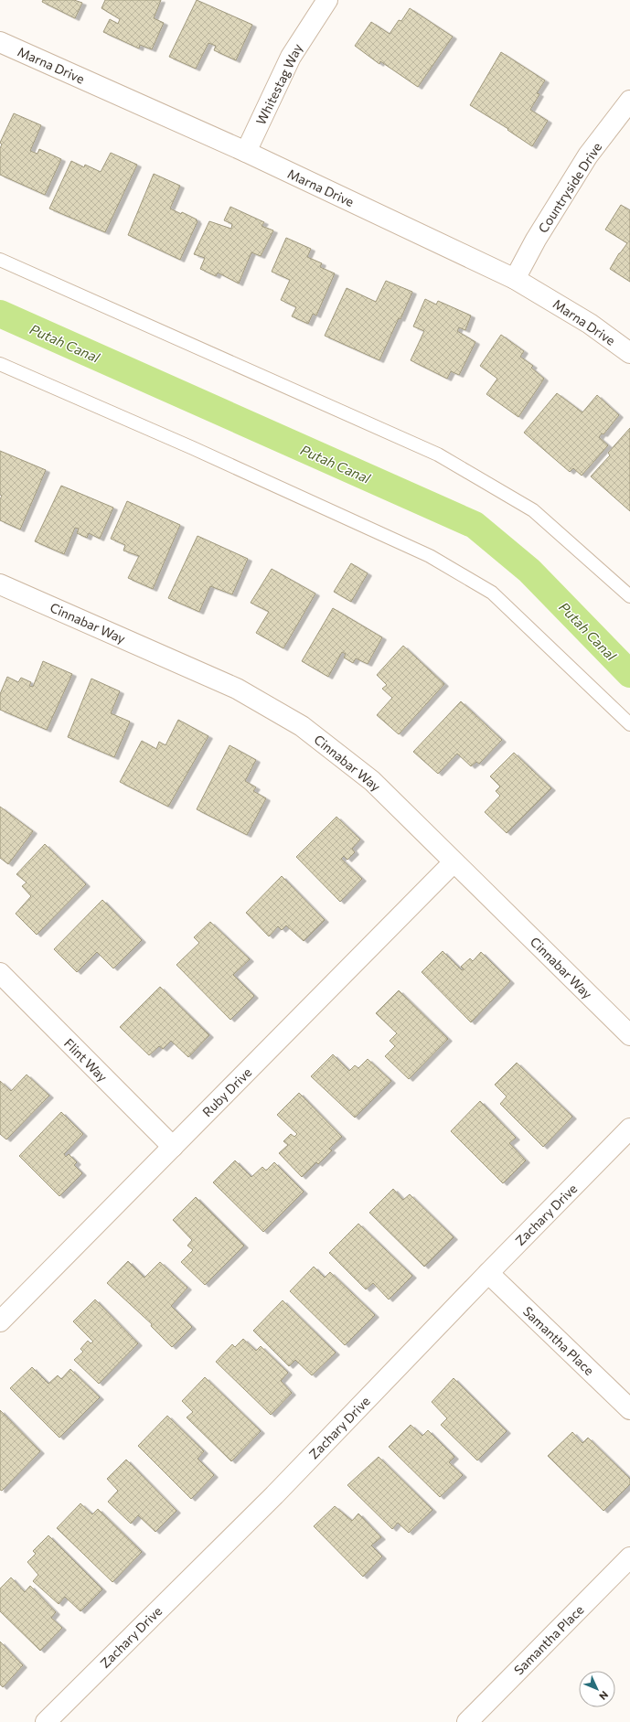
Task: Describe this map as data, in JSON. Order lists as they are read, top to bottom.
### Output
{
  "streets": {
    "street": [
      "Marna Drive",
      "Whitestag Way",
      "Countryside Drive",
      "Cinnabar Way",
      "Flint Way",
      "Ruby Drive",
      "Zachary Drive",
      "Samantha Place"
    ]
  },
  "crossings": [
    ["Marna Drive", "Whitestag Way"],
    ["Marna Drive", "Countryside Drive"],
    ["Cinnabar Way", "Ruby Drive"],
    ["Flint Way", "Ruby Drive"],
    ["Zachary Drive", "Samantha Place"]
  ],
  "water": ["Putah Canal"],
  "north": "bottom right"
}
